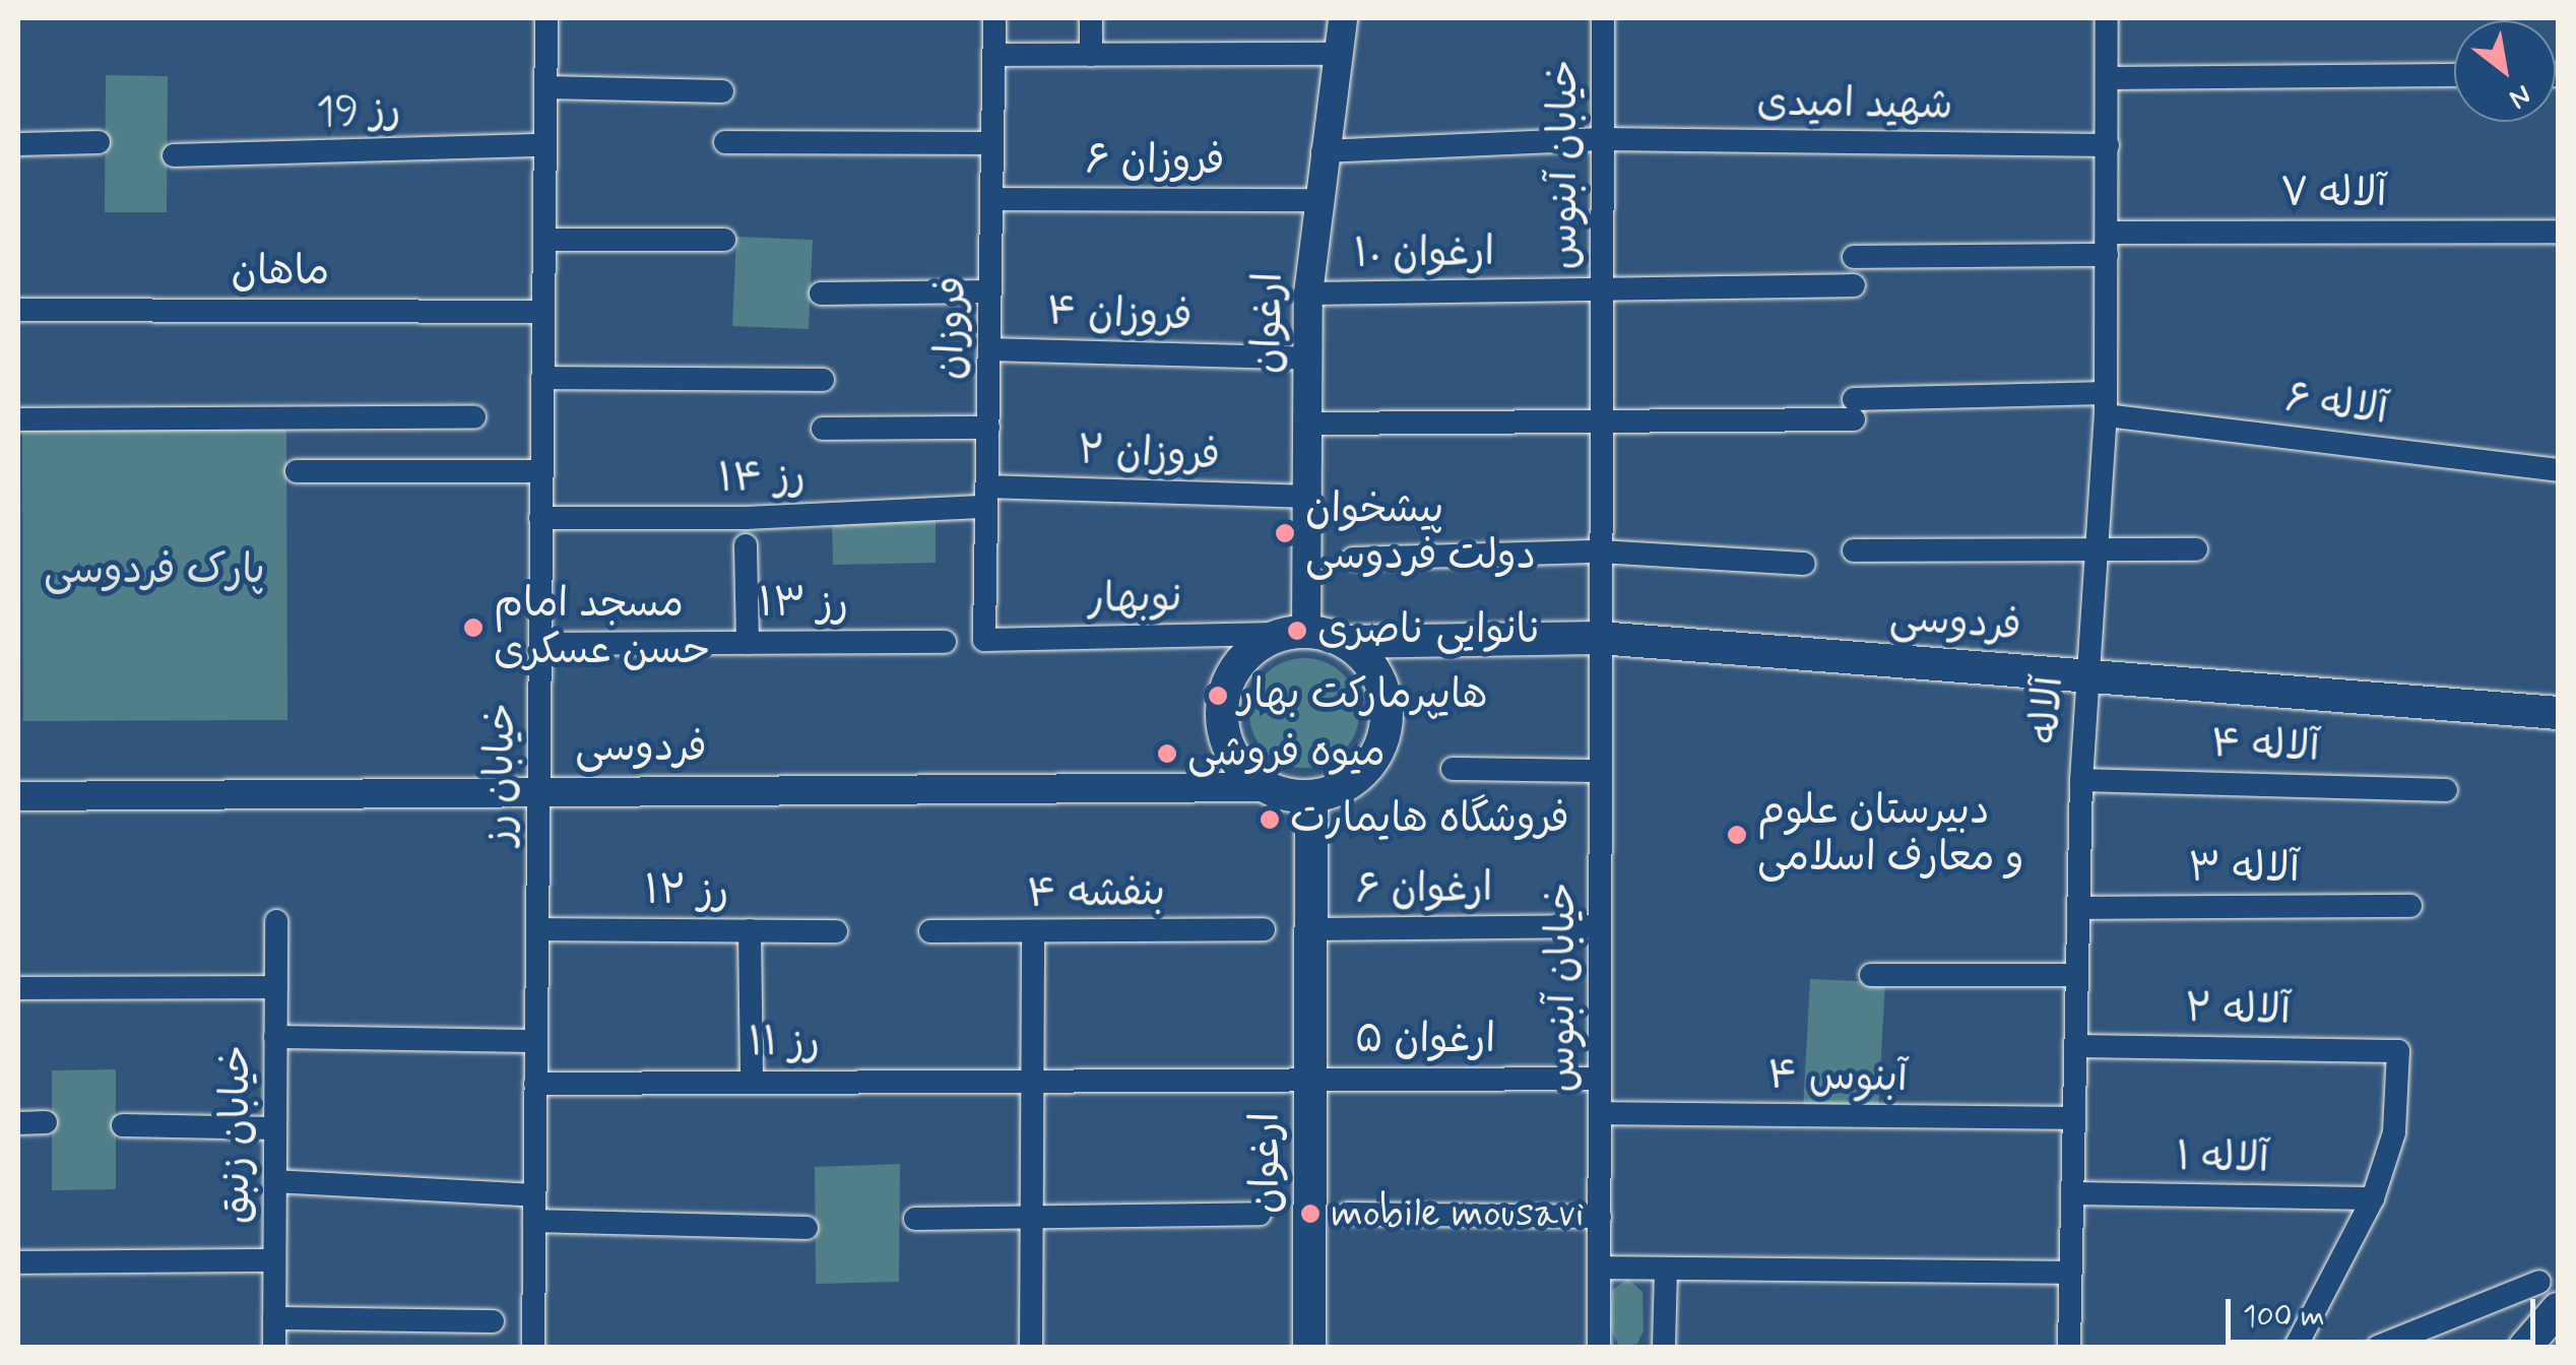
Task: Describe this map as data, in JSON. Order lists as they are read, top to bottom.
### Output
{
  "streets": {
    "main road": ["ارغوان", "فردوسی"],
    "street": [
      "شهید امیدی",
      "رز 19",
      "فروزان ۶",
      "خیابان آبنوس",
      "آلاله ۷",
      "ارغوان ۱۰",
      "ماهان",
      "فروزان ۴",
      "فروزان",
      "آلاله ۶",
      "فروزان ۲",
      "رز ۱۴",
      "نوبهار",
      "رز ۱۳",
      "آلاله",
      "آلاله ۴",
      "خیابان رز",
      "آلاله ۳",
      "ارغوان ۶",
      "رز ۱۲",
      "بنفشه ۴",
      "آلاله ۲",
      "ارغوان ۵",
      "رز ۱۱",
      "آبنوس ۴",
      "خیابان زنبق",
      "آلاله ۱"
    ]
  },
  "crossings": [
    ["شهید امیدی", "خیابان آبنوس"],
    ["شهید امیدی", "ارغوان"],
    ["شهید امیدی", "آلاله"],
    ["رز 19", "خیابان رز"],
    ["فروزان ۶", "ارغوان"],
    ["فروزان ۶", "فروزان"],
    ["خیابان آبنوس", "ارغوان ۱۰"],
    ["خیابان آبنوس", "آلاله ۶"],
    ["خیابان آبنوس", "فردوسی"],
    ["خیابان آبنوس", "ارغوان ۶"],
    ["خیابان آبنوس", "ارغوان ۵"],
    ["خیابان آبنوس", "آبنوس ۴"],
    ["آلاله ۷", "آلاله"],
    ["ارغوان ۱۰", "ارغوان"],
    ["ماهان", "خیابان رز"],
    ["فروزان ۴", "ارغوان"],
    ["فروزان ۴", "فروزان"],
    ["ارغوان", "آلاله ۶"],
    ["ارغوان", "فروزان ۲"],
    ["ارغوان", "نوبهار"],
    ["ارغوان", "فردوسی"],
    ["ارغوان", "ارغوان ۶"],
    ["ارغوان", "ارغوان ۵"],
    ["فروزان", "فروزان ۲"],
    ["فروزان", "رز ۱۴"],
    ["فروزان", "نوبهار"],
    ["آلاله ۶", "آلاله"],
    ["فروزان ۲", "رز ۱۴"],
    ["رز ۱۴", "خیابان رز"],
    ["نوبهار", "فردوسی"],
    ["رز ۱۳", "خیابان رز"],
    ["فردوسی", "آلاله"],
    ["فردوسی", "خیابان رز"],
    ["آلاله", "آلاله ۴"],
    ["آلاله", "آلاله ۳"],
    ["آلاله", "آلاله ۲"],
    ["آلاله", "آبنوس ۴"],
    ["آلاله", "آلاله ۱"],
    ["خیابان رز", "رز ۱۲"],
    ["خیابان رز", "رز ۱۱"],
    ["آلاله ۲", "آلاله ۱"],
    ["ارغوان ۵", "رز ۱۱"]
  ],
  "parks": ["پارک فردوسی"],
  "places": [
    "پیشخوان دولت فردوسی",
    "مسجد امام حسن عسکری",
    "نانوایی ناصری",
    "هایپرمارکت بهار",
    "میوه فروشی",
    "فروشگاه هایمارت",
    "دبیرستان علوم و معارف اسلامی",
    "mobile mousavi"
  ],
  "scale_bar": "100 m",
  "north": "bottom right"
}
